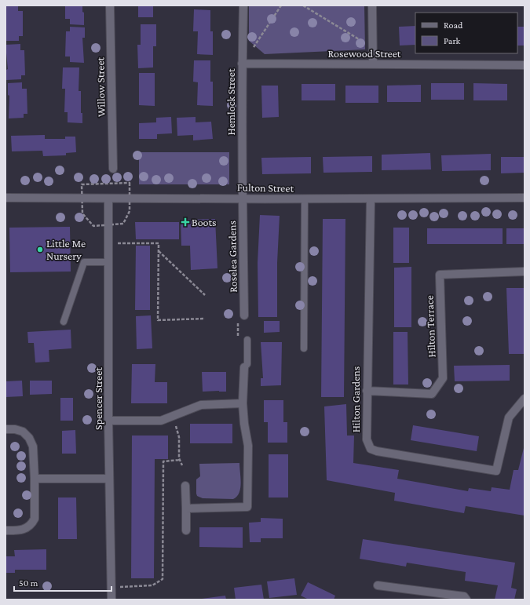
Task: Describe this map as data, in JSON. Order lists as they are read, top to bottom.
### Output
{
  "streets": {
    "street": [
      "Rosewood Street",
      "Willow Street",
      "Hemlock Street",
      "Fulton Street",
      "Roselea Gardens",
      "Hilton Terrace",
      "Spencer Street",
      "Hilton Gardens"
    ]
  },
  "crossings": [
    ["Rosewood Street", "Hemlock Street"],
    ["Hemlock Street", "Fulton Street"],
    ["Hemlock Street", "Roselea Gardens"],
    ["Fulton Street", "Roselea Gardens"],
    ["Fulton Street", "Spencer Street"],
    ["Fulton Street", "Hilton Gardens"],
    ["Hilton Terrace", "Hilton Gardens"]
  ],
  "places": {
    "health": ["Boots"],
    "other": ["Little Me Nursery"]
  },
  "legend": ["Road", "Park"],
  "scale_bar": "50 m"
}
